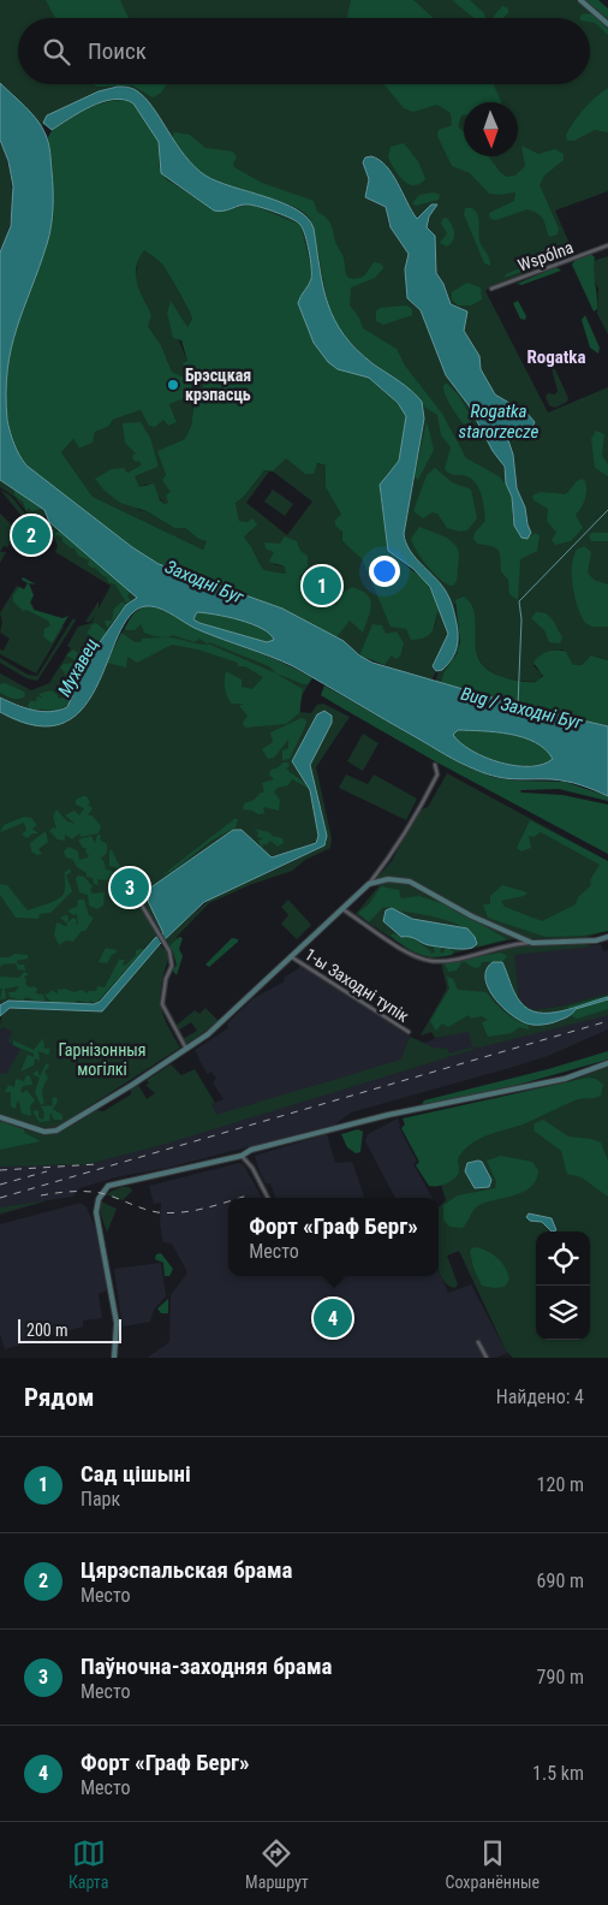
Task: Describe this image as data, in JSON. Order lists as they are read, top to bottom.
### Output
{
  "streets": {
    "street": ["Wspólna", "1-ы Заходні тупік"]
  },
  "districts": ["Rogatka"],
  "water": [
    "Rogatka starorzecze",
    "Заходні Буг",
    "Мухавец",
    "Bug / Заходні Буг"
  ],
  "parks": ["Гарнізонныя могілкі"],
  "places": ["Брэсцкая крэпасць"],
  "scale_bar": "200 m",
  "north": "bottom",
  "page": {
    "search": "Поиск",
    "pins": [
      "2",
      "1",
      "3",
      "4"
    ],
    "popup": ["Форт «Граф Берг»", "Место"],
    "scale": "200 m",
    "heading": ["Рядом", "Найдено: 4"],
    "list": [
      {
        "mark": "1",
        "name": "Сад цішыні",
        "note": "Парк",
        "value": "120 m"
      },
      {
        "mark": "2",
        "name": "Цярэспальская брама",
        "note": "Место",
        "value": "690 m"
      },
      {
        "mark": "3",
        "name": "Паўночна-заходняя брама",
        "note": "Место",
        "value": "790 m"
      },
      {
        "mark": "4",
        "name": "Форт «Граф Берг»",
        "note": "Место",
        "value": "1.5 km"
      }
    ],
    "nav": ["Карта", "Маршрут", "Сохранённые"]
  }
}
